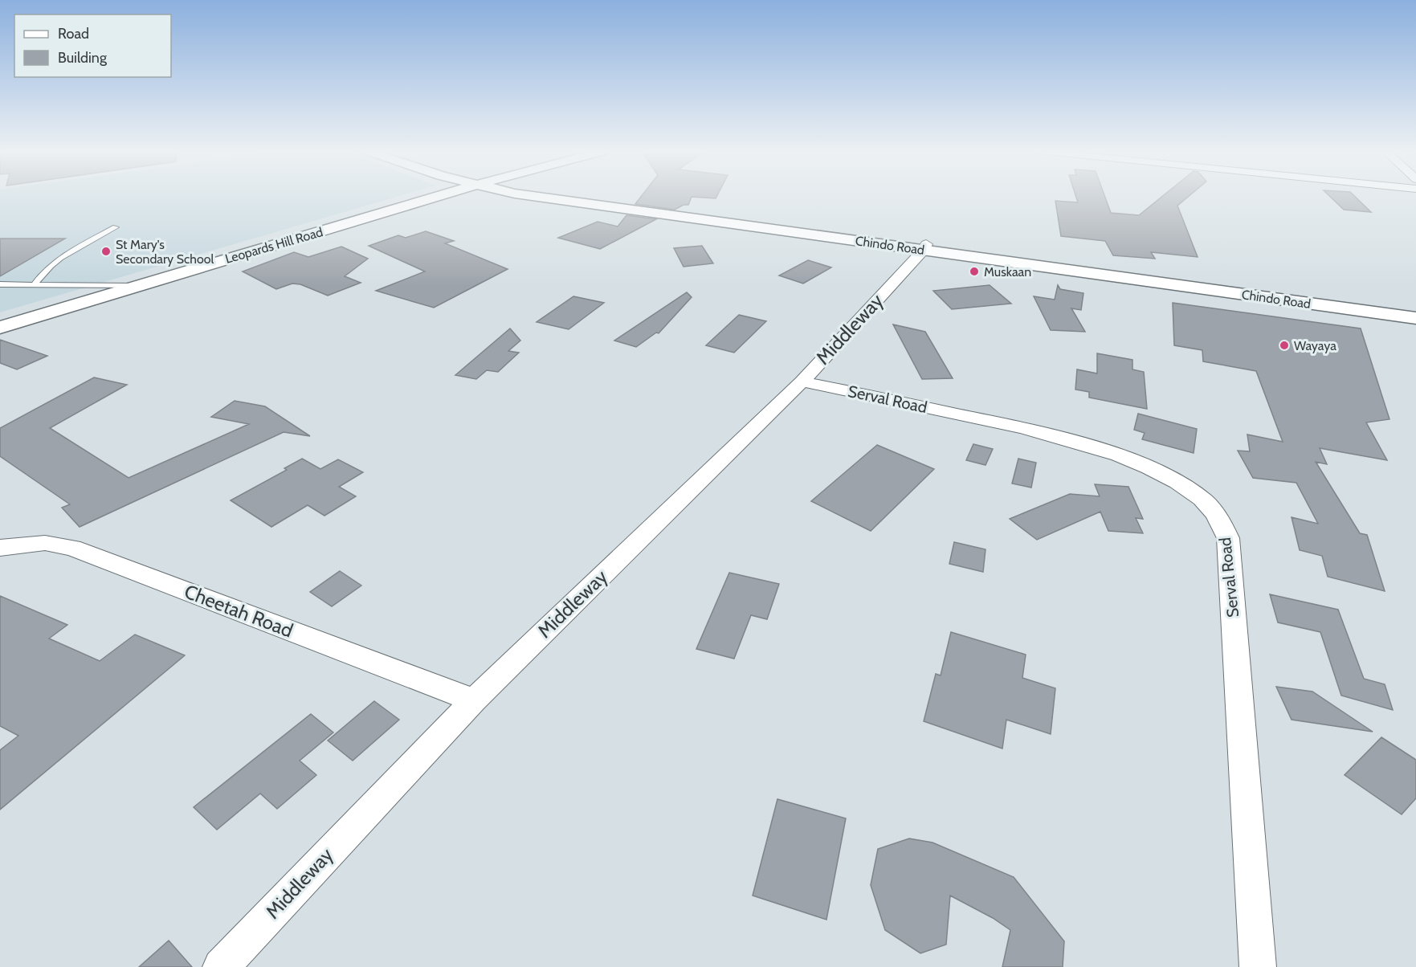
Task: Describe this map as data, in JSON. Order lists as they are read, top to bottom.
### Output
{
  "streets": {
    "main road": ["Leopards Hill Road", "Chindo Road"],
    "street": ["Middleway", "Serval Road", "Cheetah Road"]
  },
  "crossings": [
    ["Chindo Road", "Middleway"],
    ["Middleway", "Serval Road"],
    ["Middleway", "Cheetah Road"]
  ],
  "places": ["St Mary's Secondary School", "Muskaan", "Wayaya"],
  "legend": ["Road", "Building"]
}
